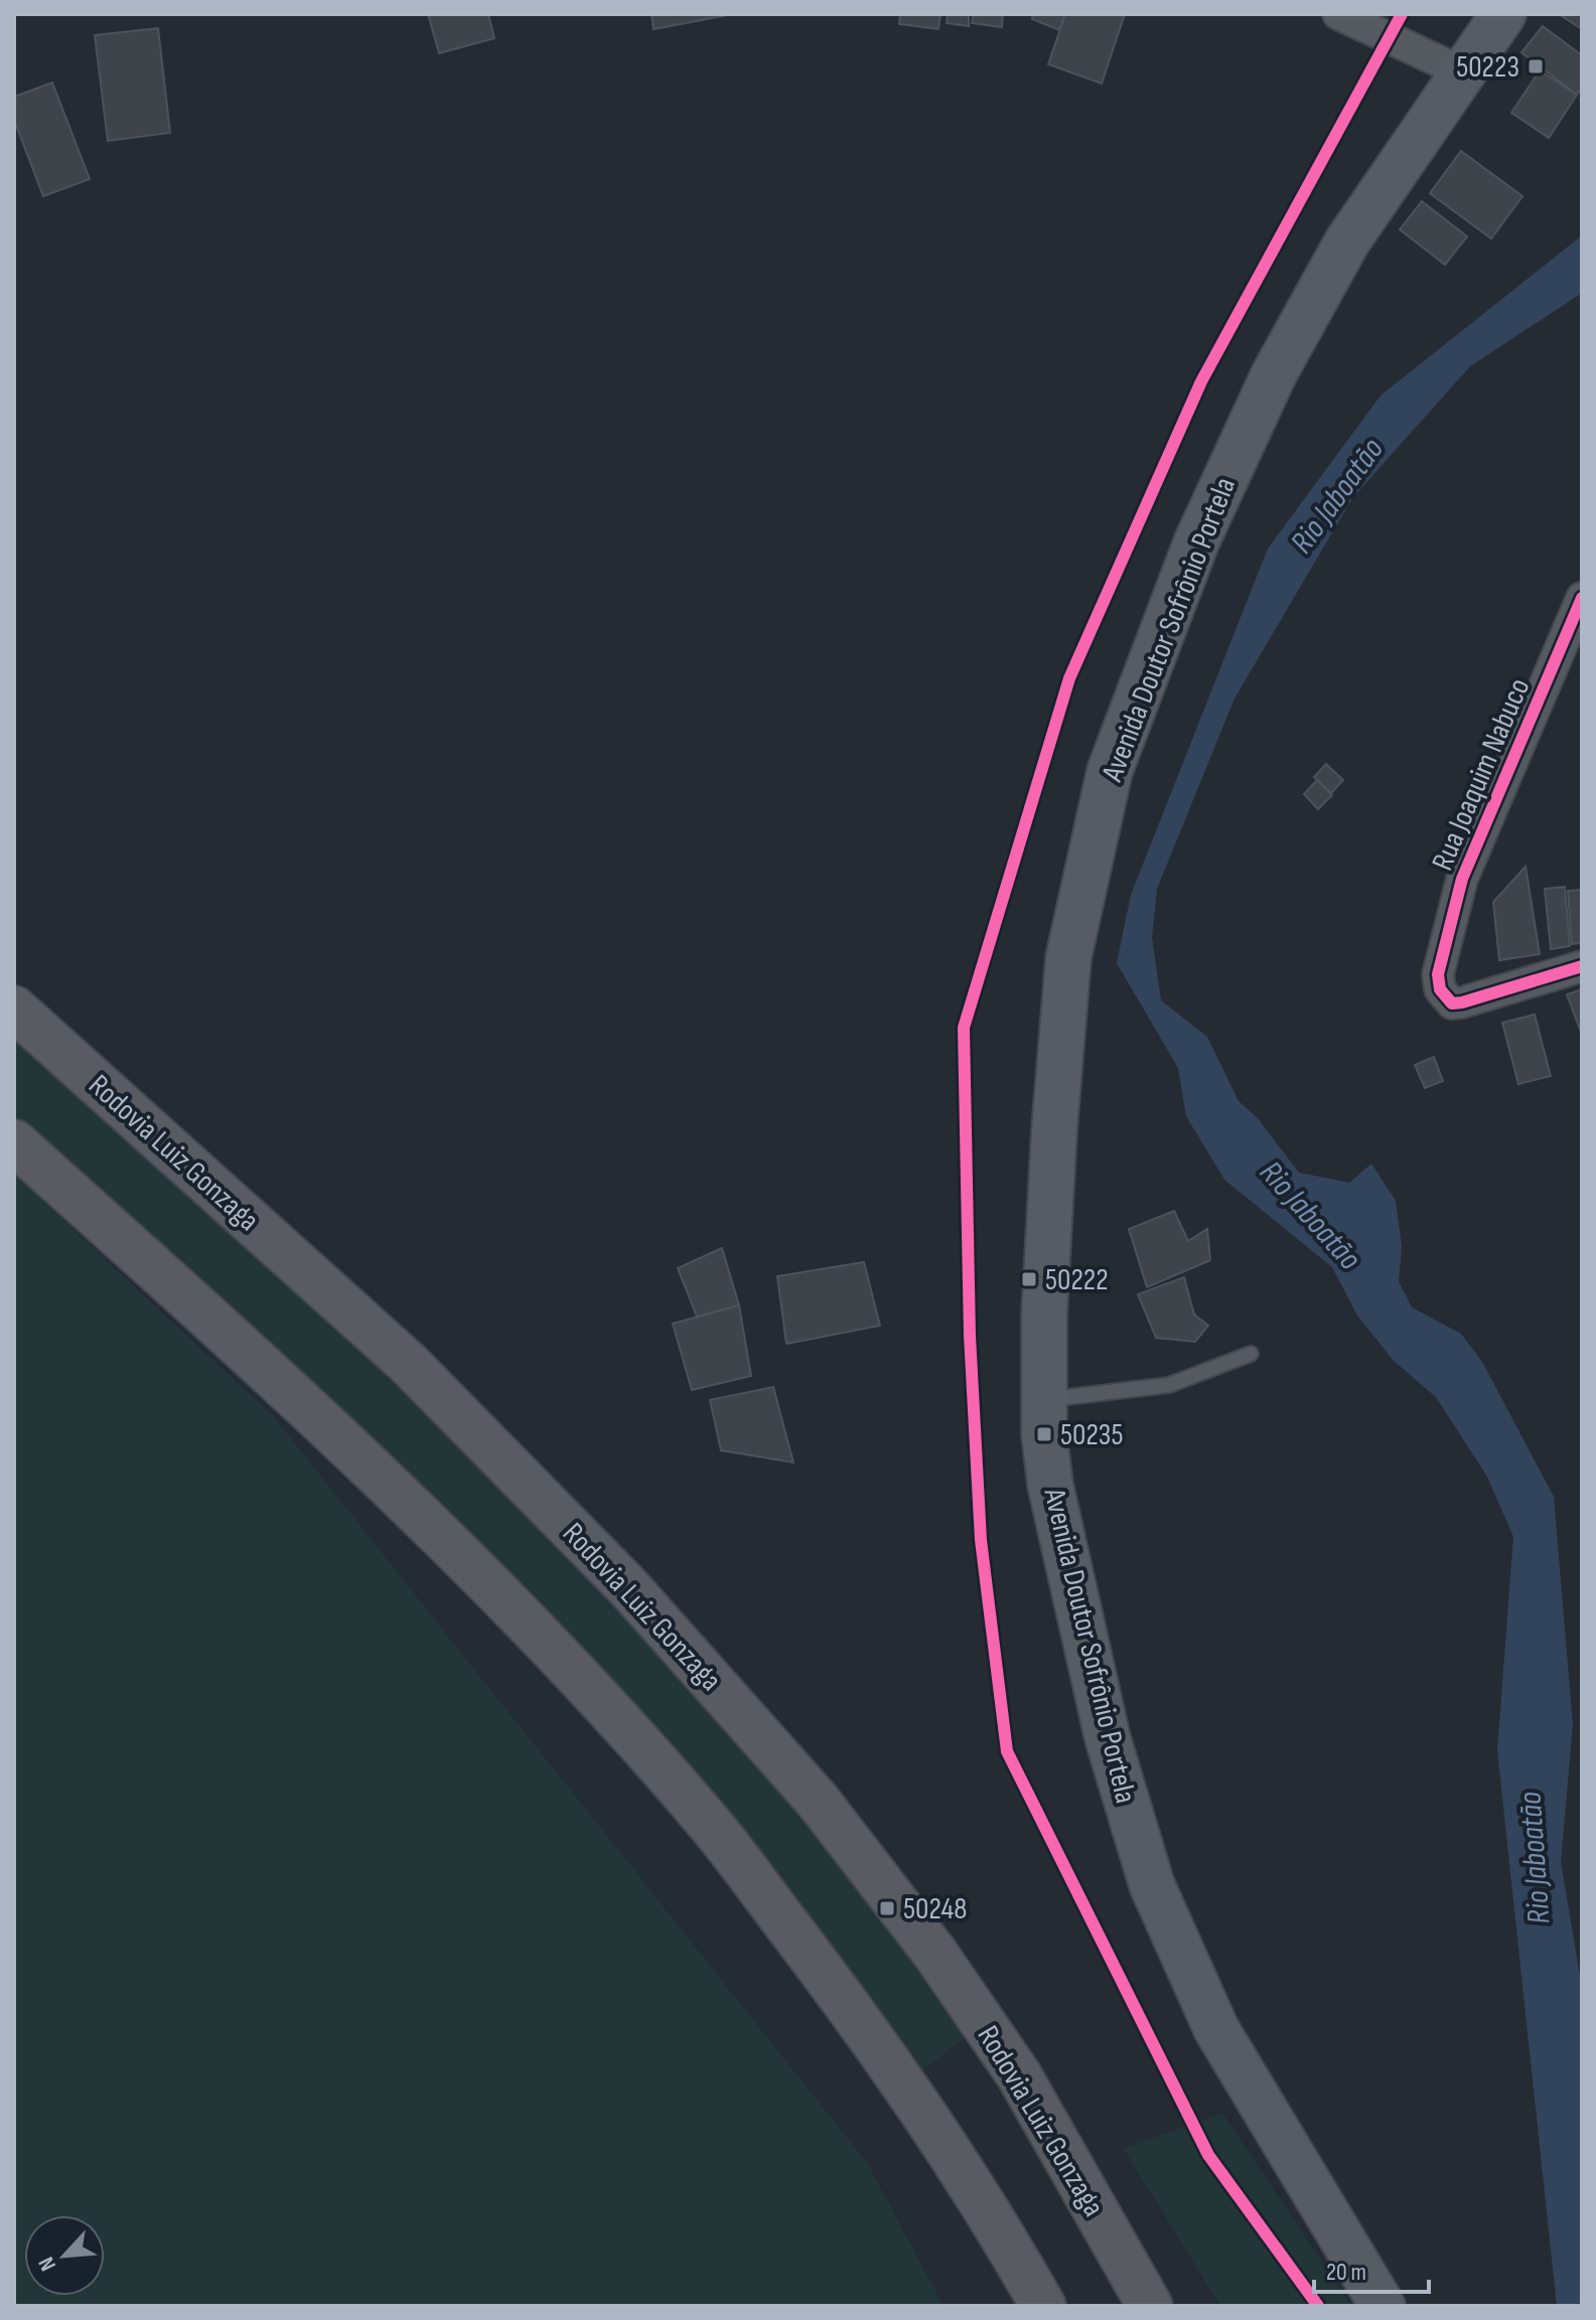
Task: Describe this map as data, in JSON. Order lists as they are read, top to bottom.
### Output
{
  "streets": {
    "highway": ["Rodovia Luiz Gonzaga"],
    "main road": ["Avenida Doutor Sofrônio Portela"],
    "street": ["Rua Joaquim Nabuco"]
  },
  "water": ["Rio Jaboatão"],
  "places": {
    "transit": [
      "50223",
      "50222",
      "50235",
      "50248"
    ]
  },
  "scale_bar": "20 m",
  "north": "bottom left"
}
